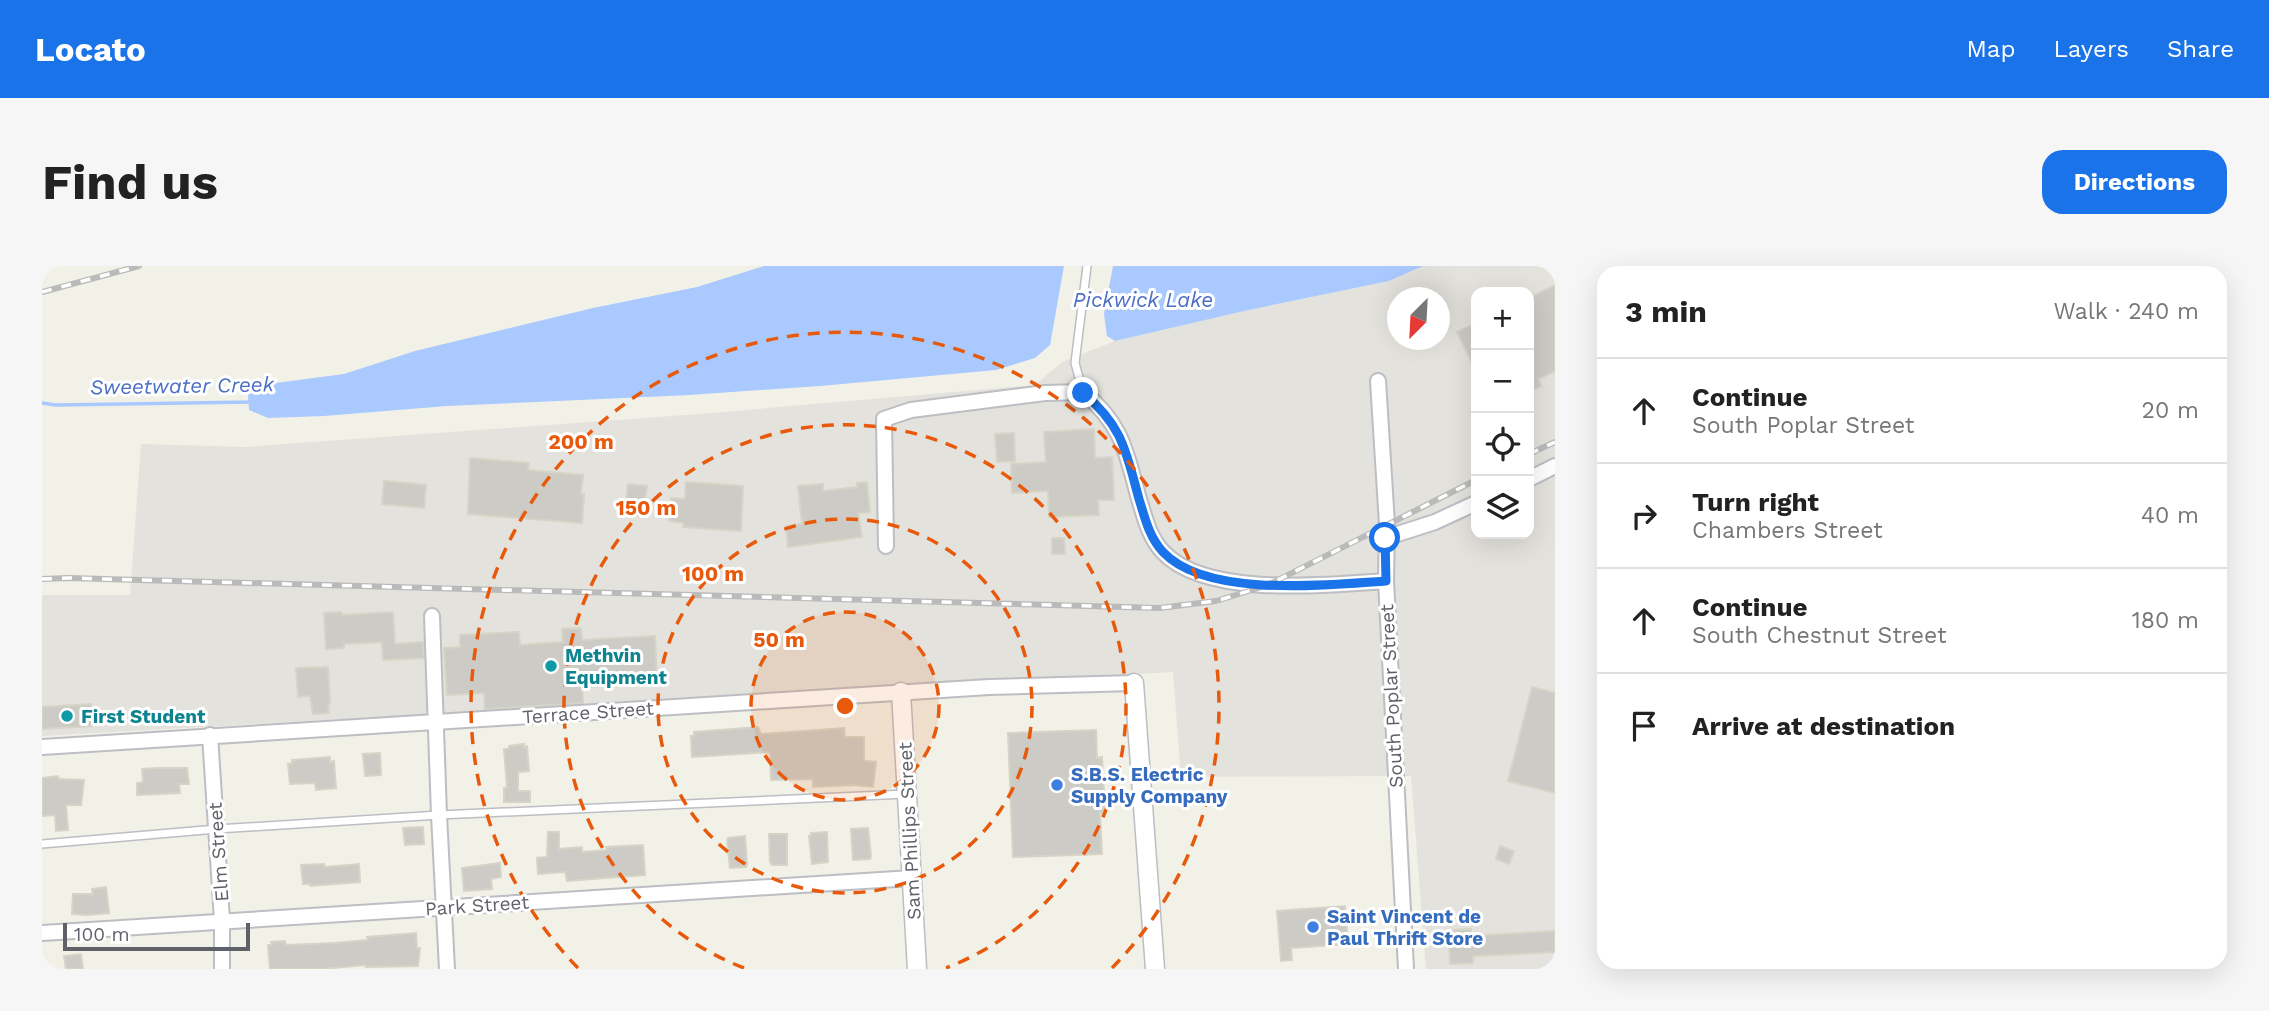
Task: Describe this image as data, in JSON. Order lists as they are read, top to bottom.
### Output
{
  "streets": {
    "street": [
      "South Poplar Street",
      "Terrace Street",
      "Sam Phillips Street",
      "Elm Street",
      "Park Street"
    ]
  },
  "crossings": [
    ["Terrace Street", "Sam Phillips Street"],
    ["Terrace Street", "Elm Street"],
    ["Sam Phillips Street", "Park Street"],
    ["Elm Street", "Park Street"]
  ],
  "water": ["Pickwick Lake", "Sweetwater Creek"],
  "places": [
    "Methvin Equipment",
    "First Student",
    "S.B.S. Electric Supply Company",
    "Saint Vincent de Paul Thrift Store"
  ],
  "scale_bar": "100 m",
  "north": "bottom left",
  "page": {
    "header": "Locato",
    "nav": ["Map", "Layers", "Share"],
    "buttons": "Directions",
    "title": "Find us",
    "heading": ["3 min", "Walk · 240 m"],
    "map_buttons": ["+", "−"],
    "list": [
      ["Continue", "South Poplar Street", "20 m"],
      ["Turn right", "Chambers Street", "40 m"],
      ["Continue", "South Chestnut Street", "180 m"],
      "Arrive at destination"
    ],
    "scale": "100 m"
  },
  "rings": [
    "200 m",
    "150 m",
    "100 m",
    "50 m"
  ]
}
